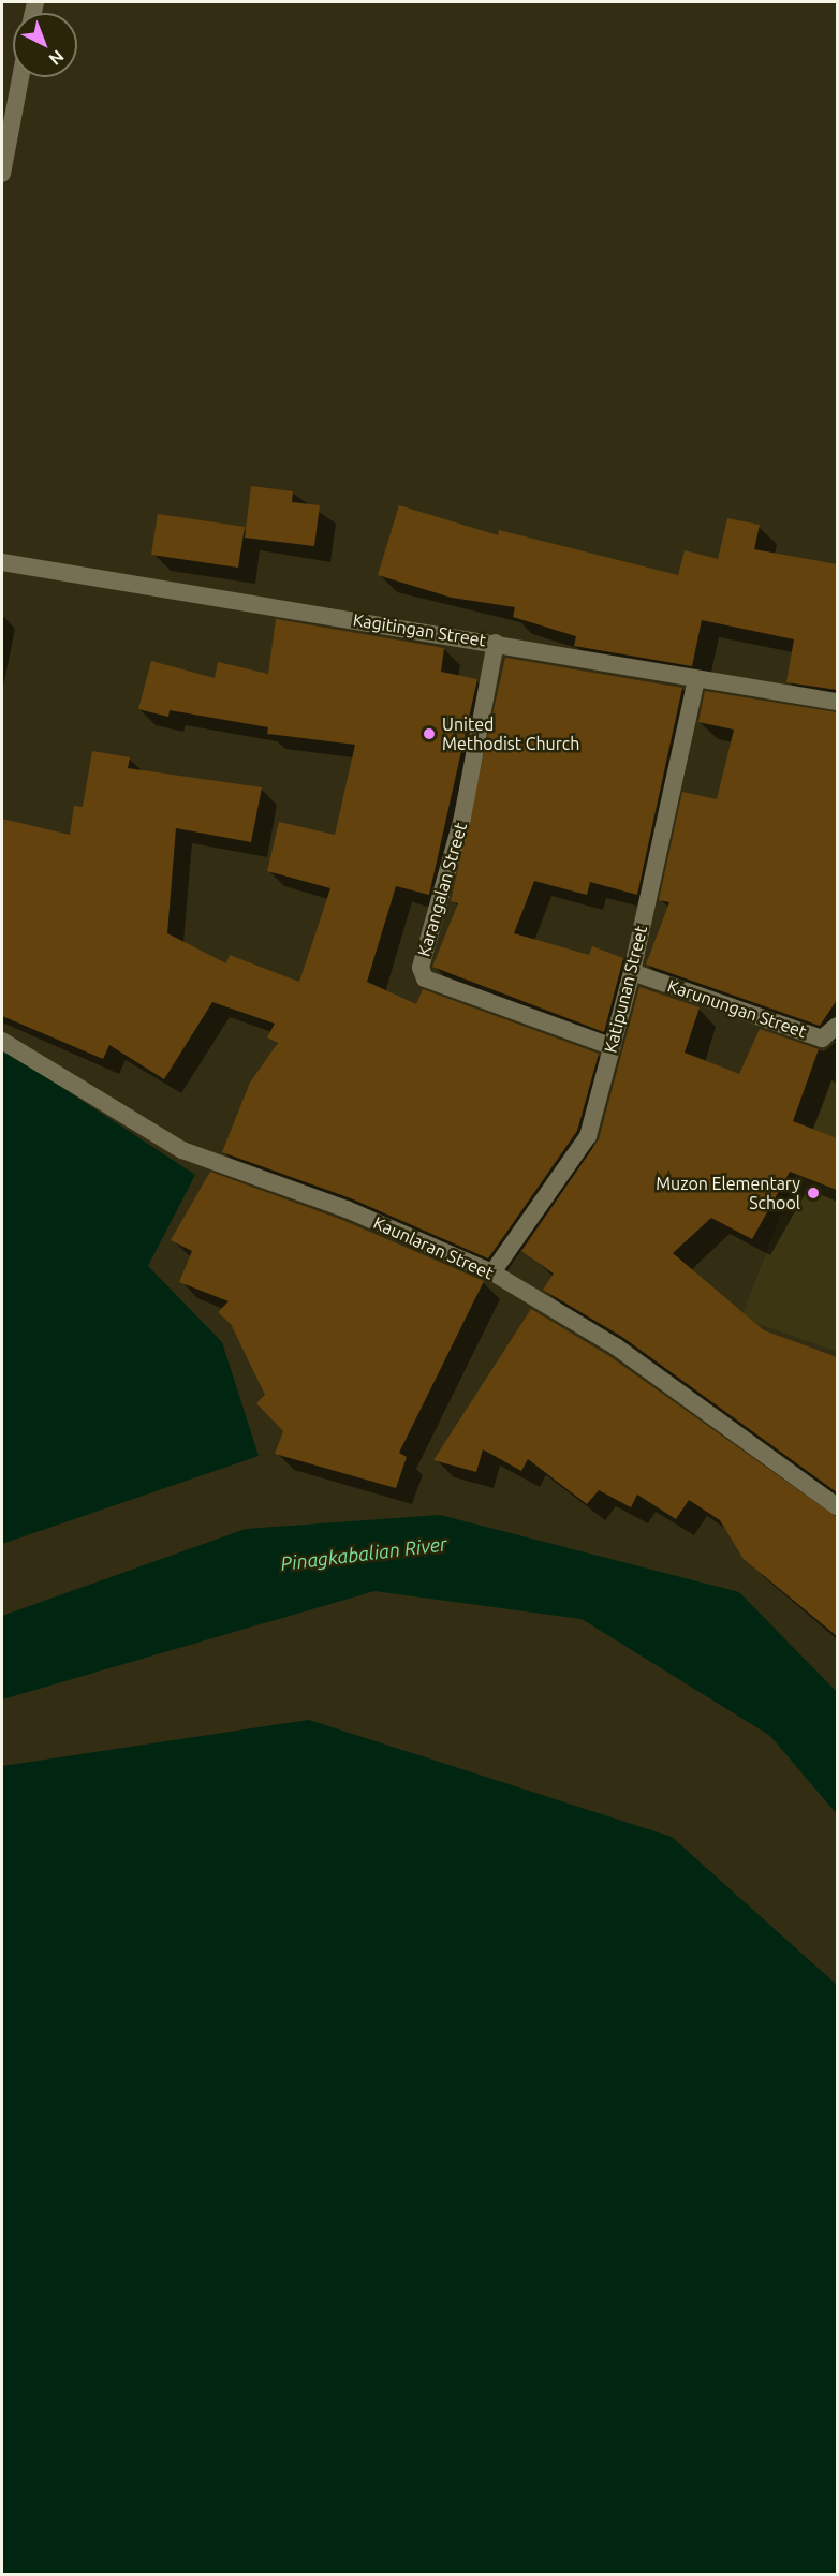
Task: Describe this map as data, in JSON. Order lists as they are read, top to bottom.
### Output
{
  "streets": {
    "street": [
      "Kagitingan Street",
      "Karangalan Street",
      "Katipunan Street",
      "Karunungan Street",
      "Kaunlaran Street"
    ]
  },
  "crossings": [
    ["Kagitingan Street", "Karangalan Street"],
    ["Kagitingan Street", "Katipunan Street"],
    ["Karangalan Street", "Katipunan Street"],
    ["Katipunan Street", "Karunungan Street"],
    ["Katipunan Street", "Kaunlaran Street"]
  ],
  "water": ["Pinagkabalian River"],
  "places": ["United Methodist Church", "Muzon Elementary School"],
  "north": "bottom right"
}
